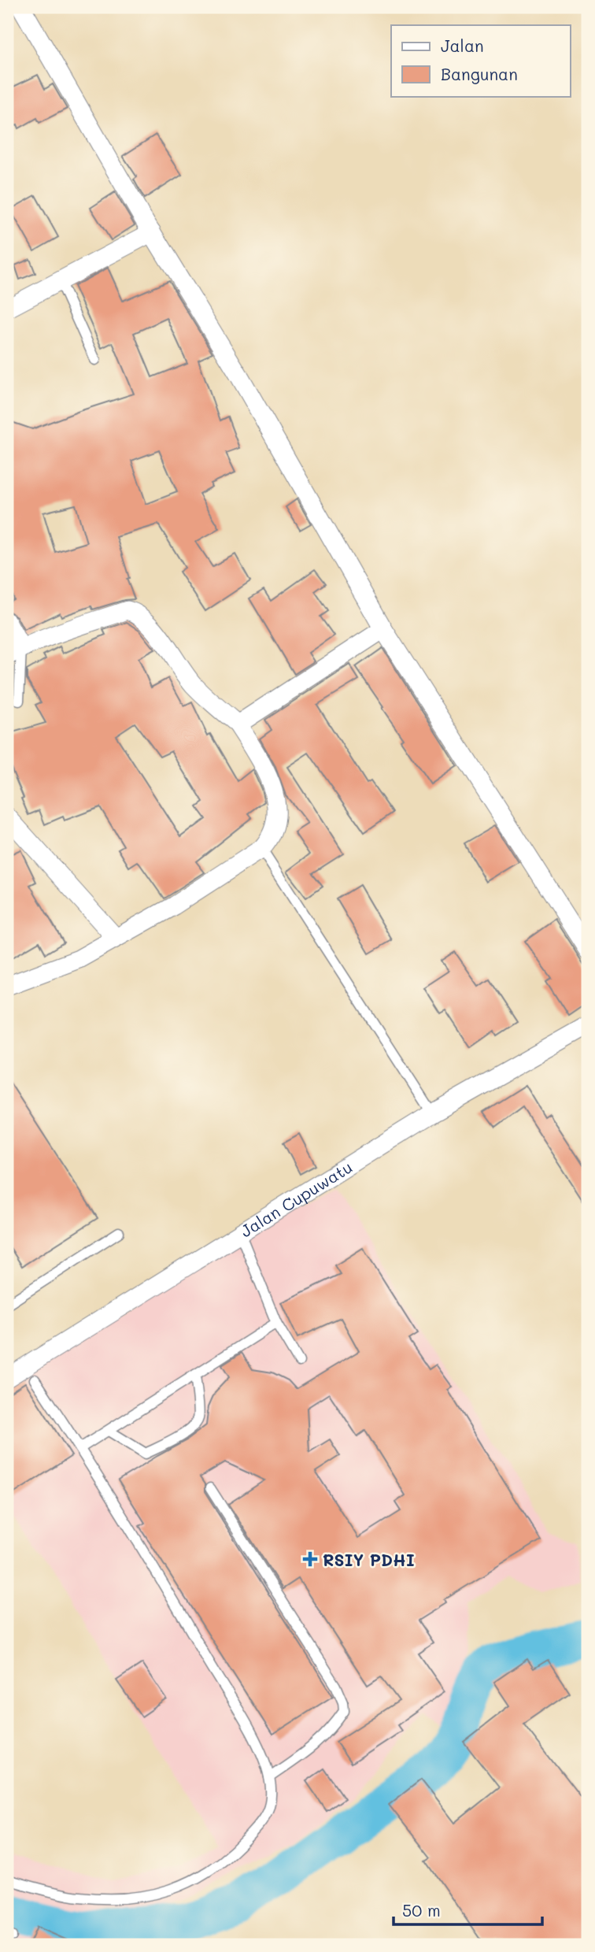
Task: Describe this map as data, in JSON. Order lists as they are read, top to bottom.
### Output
{
  "streets": {
    "street": ["Jalan Cupuwatu"]
  },
  "places": {
    "health": ["RSIY PDHI"]
  },
  "legend": ["Jalan", "Bangunan"],
  "scale_bar": "50 m"
}
